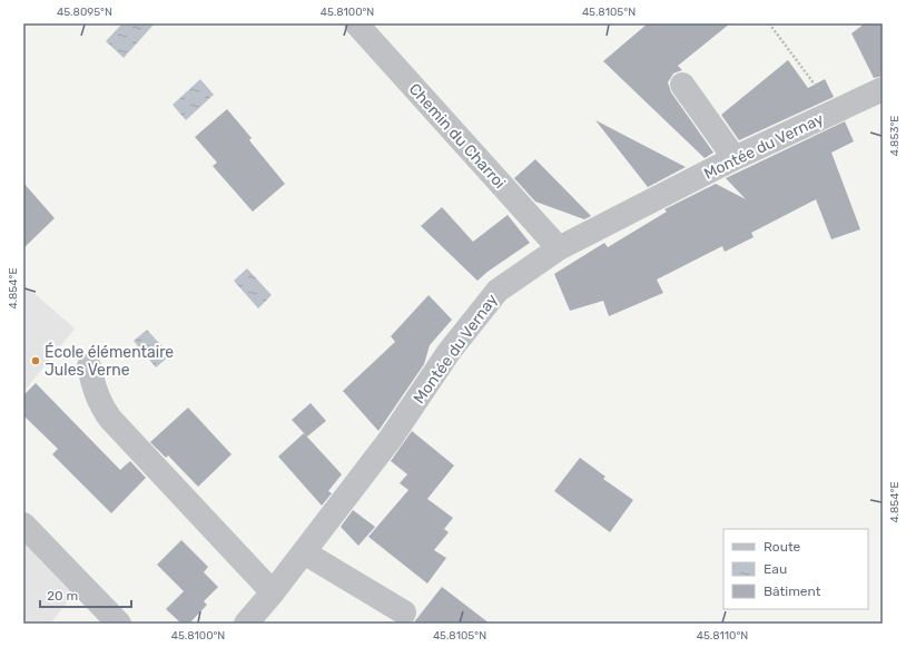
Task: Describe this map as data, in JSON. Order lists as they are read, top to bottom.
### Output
{
  "streets": {
    "street": ["Chemin du Charroi", "Montée du Vernay"]
  },
  "crossings": [
    ["Chemin du Charroi", "Montée du Vernay"]
  ],
  "places": ["École élémentaire Jules Verne"],
  "legend": ["Route", "Eau", "Bâtiment"],
  "scale_bar": "20 m",
  "coordinates": [
    "45.8095°N",
    "45.8100°N",
    "45.8105°N",
    "4.853°E",
    "4.854°E",
    "45.8110°N"
  ]
}
